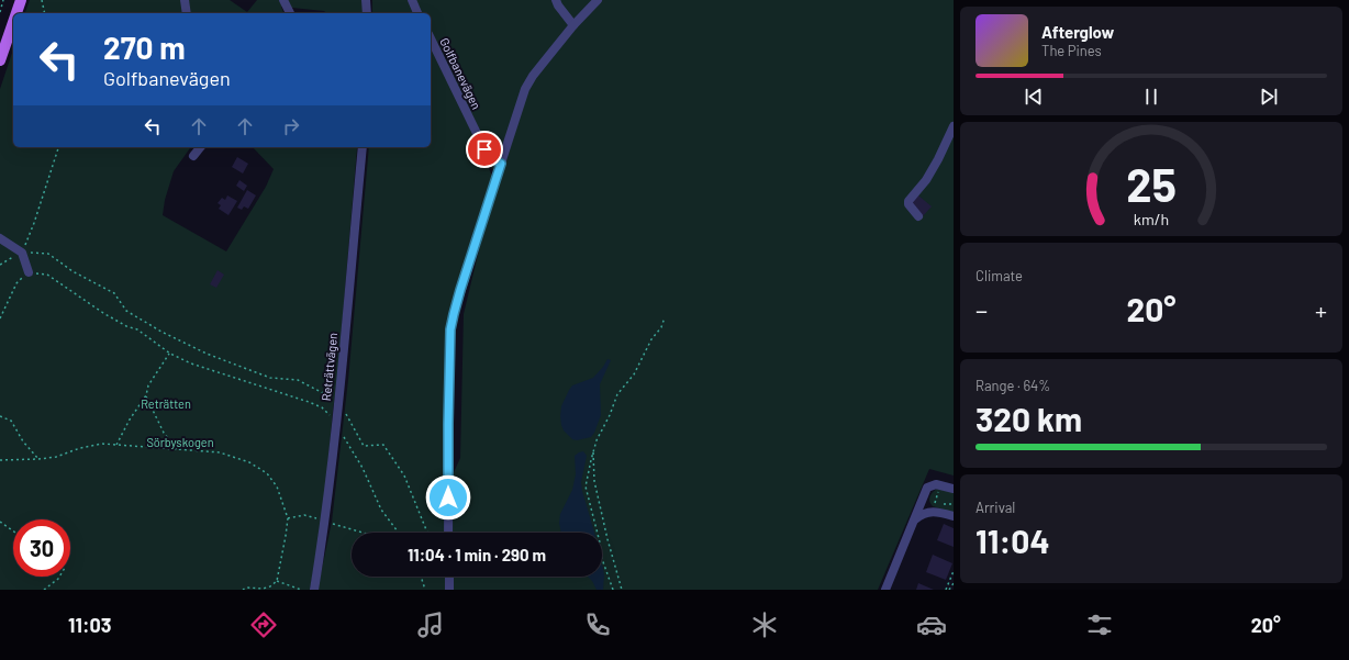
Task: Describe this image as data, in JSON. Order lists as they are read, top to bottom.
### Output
{
  "streets": {
    "street": ["Golfbanevägen", "Reträttvägen"]
  },
  "parks": ["Reträtten", "Sörbyskogen"],
  "page": {
    "turn": ["270 m", "Golfbanevägen"],
    "song": ["Afterglow", "The Pines"],
    "tile": [
      "Climate",
      ["Range · 64%", "320 km"],
      ["Arrival", "11:04"]
    ],
    "heat": ["−", "20°", "+"],
    "limit": "30",
    "trip": "11:04 · 1 min · 290 m",
    "tabs": ["11:03", "20°"],
    "gauge": ["25", "km/h"]
  }
}
